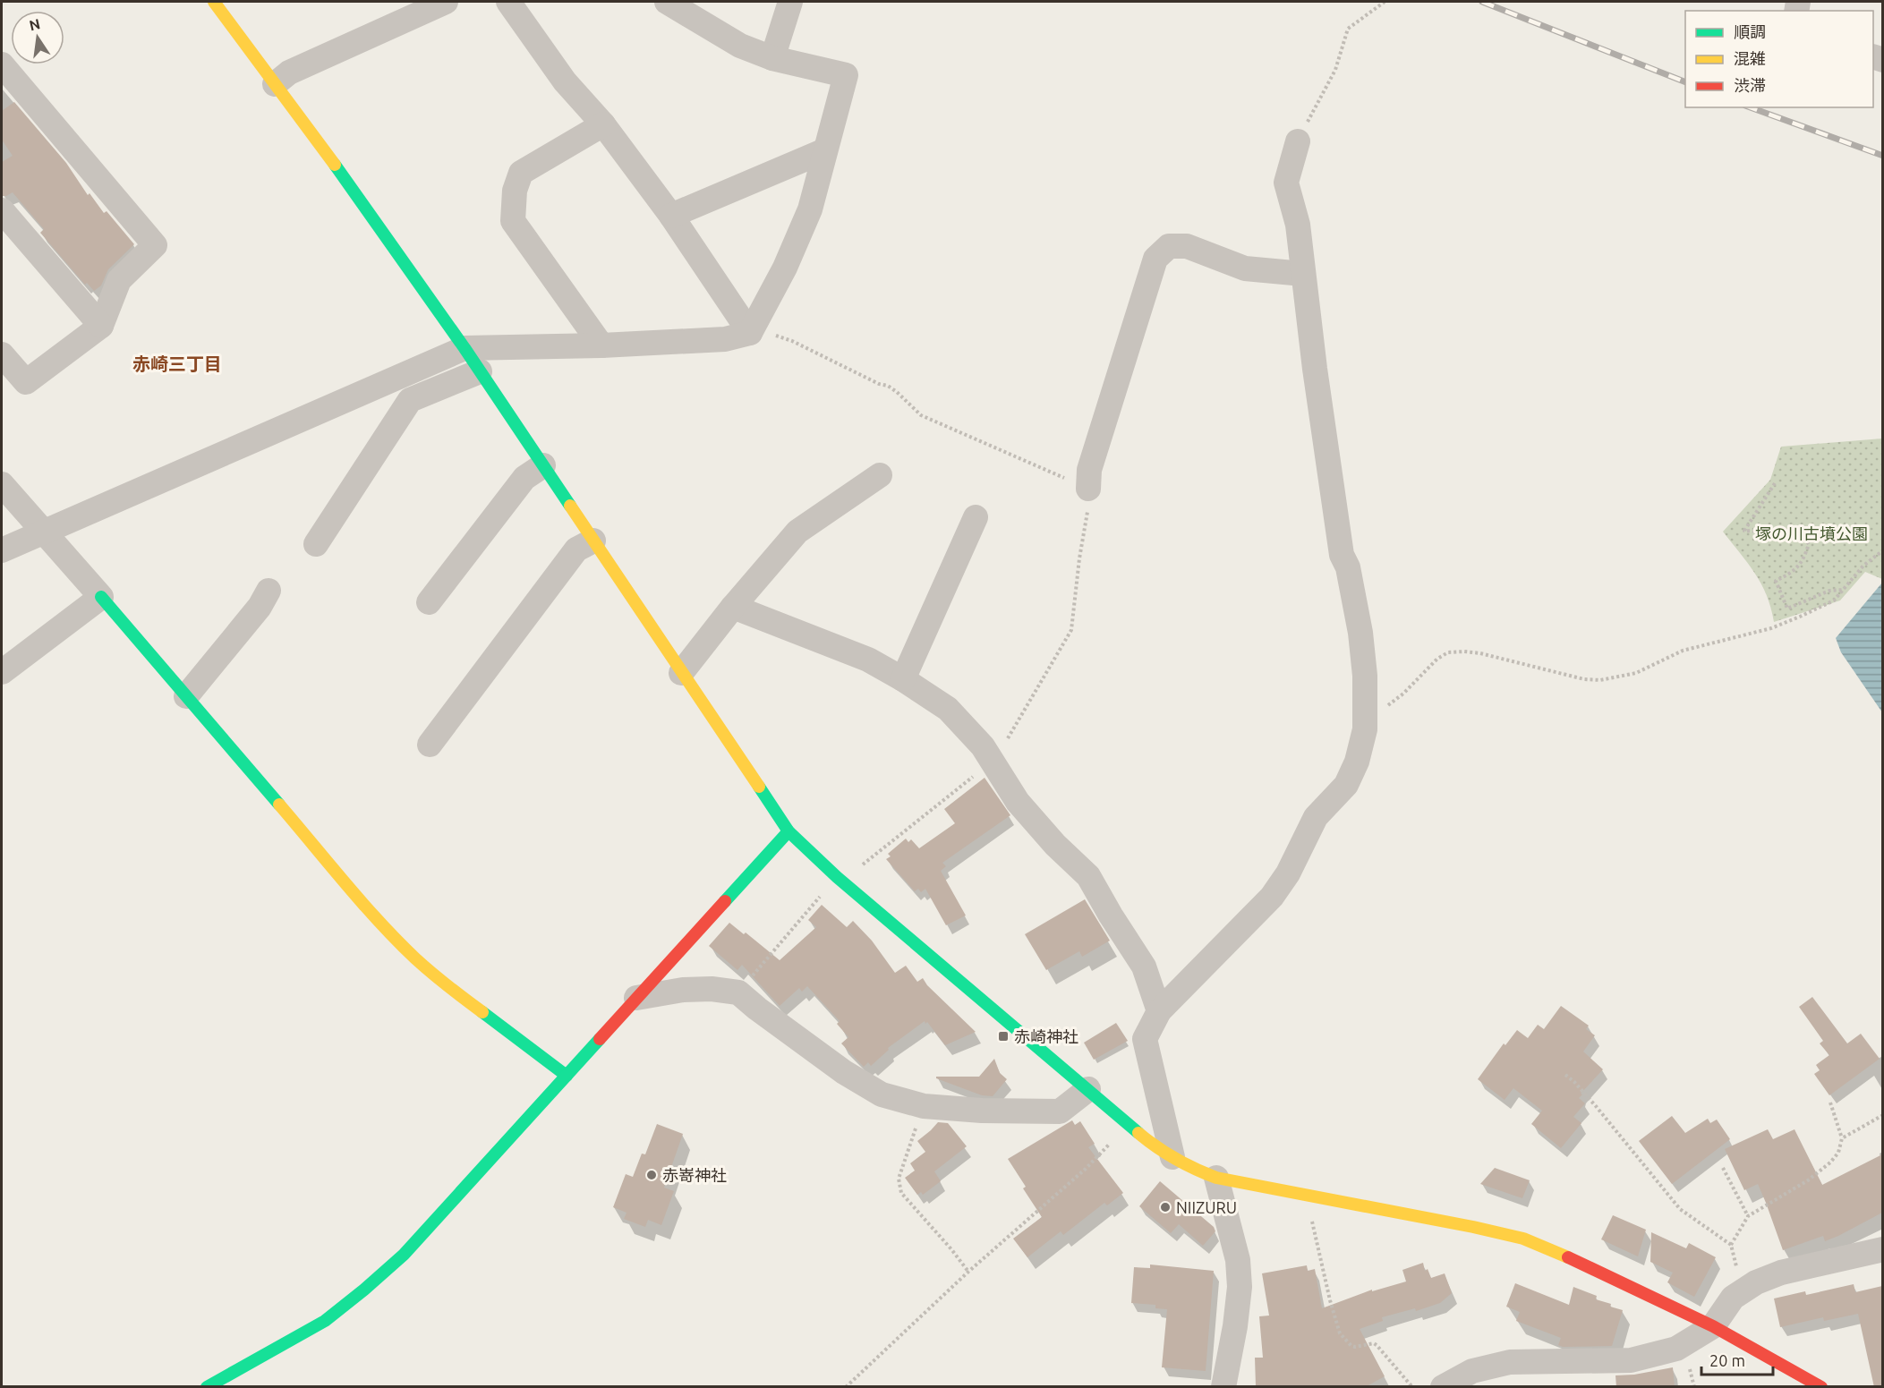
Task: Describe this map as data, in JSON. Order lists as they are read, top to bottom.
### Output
{
  "districts": ["赤崎三丁目"],
  "parks": ["塚の川古墳公園"],
  "places": {
    "transit": ["赤崎神社"],
    "other": ["赤嵜神社", "NIIZURU"]
  },
  "legend": ["順調", "混雑", "渋滞"],
  "scale_bar": "20 m",
  "north": "top"
}
